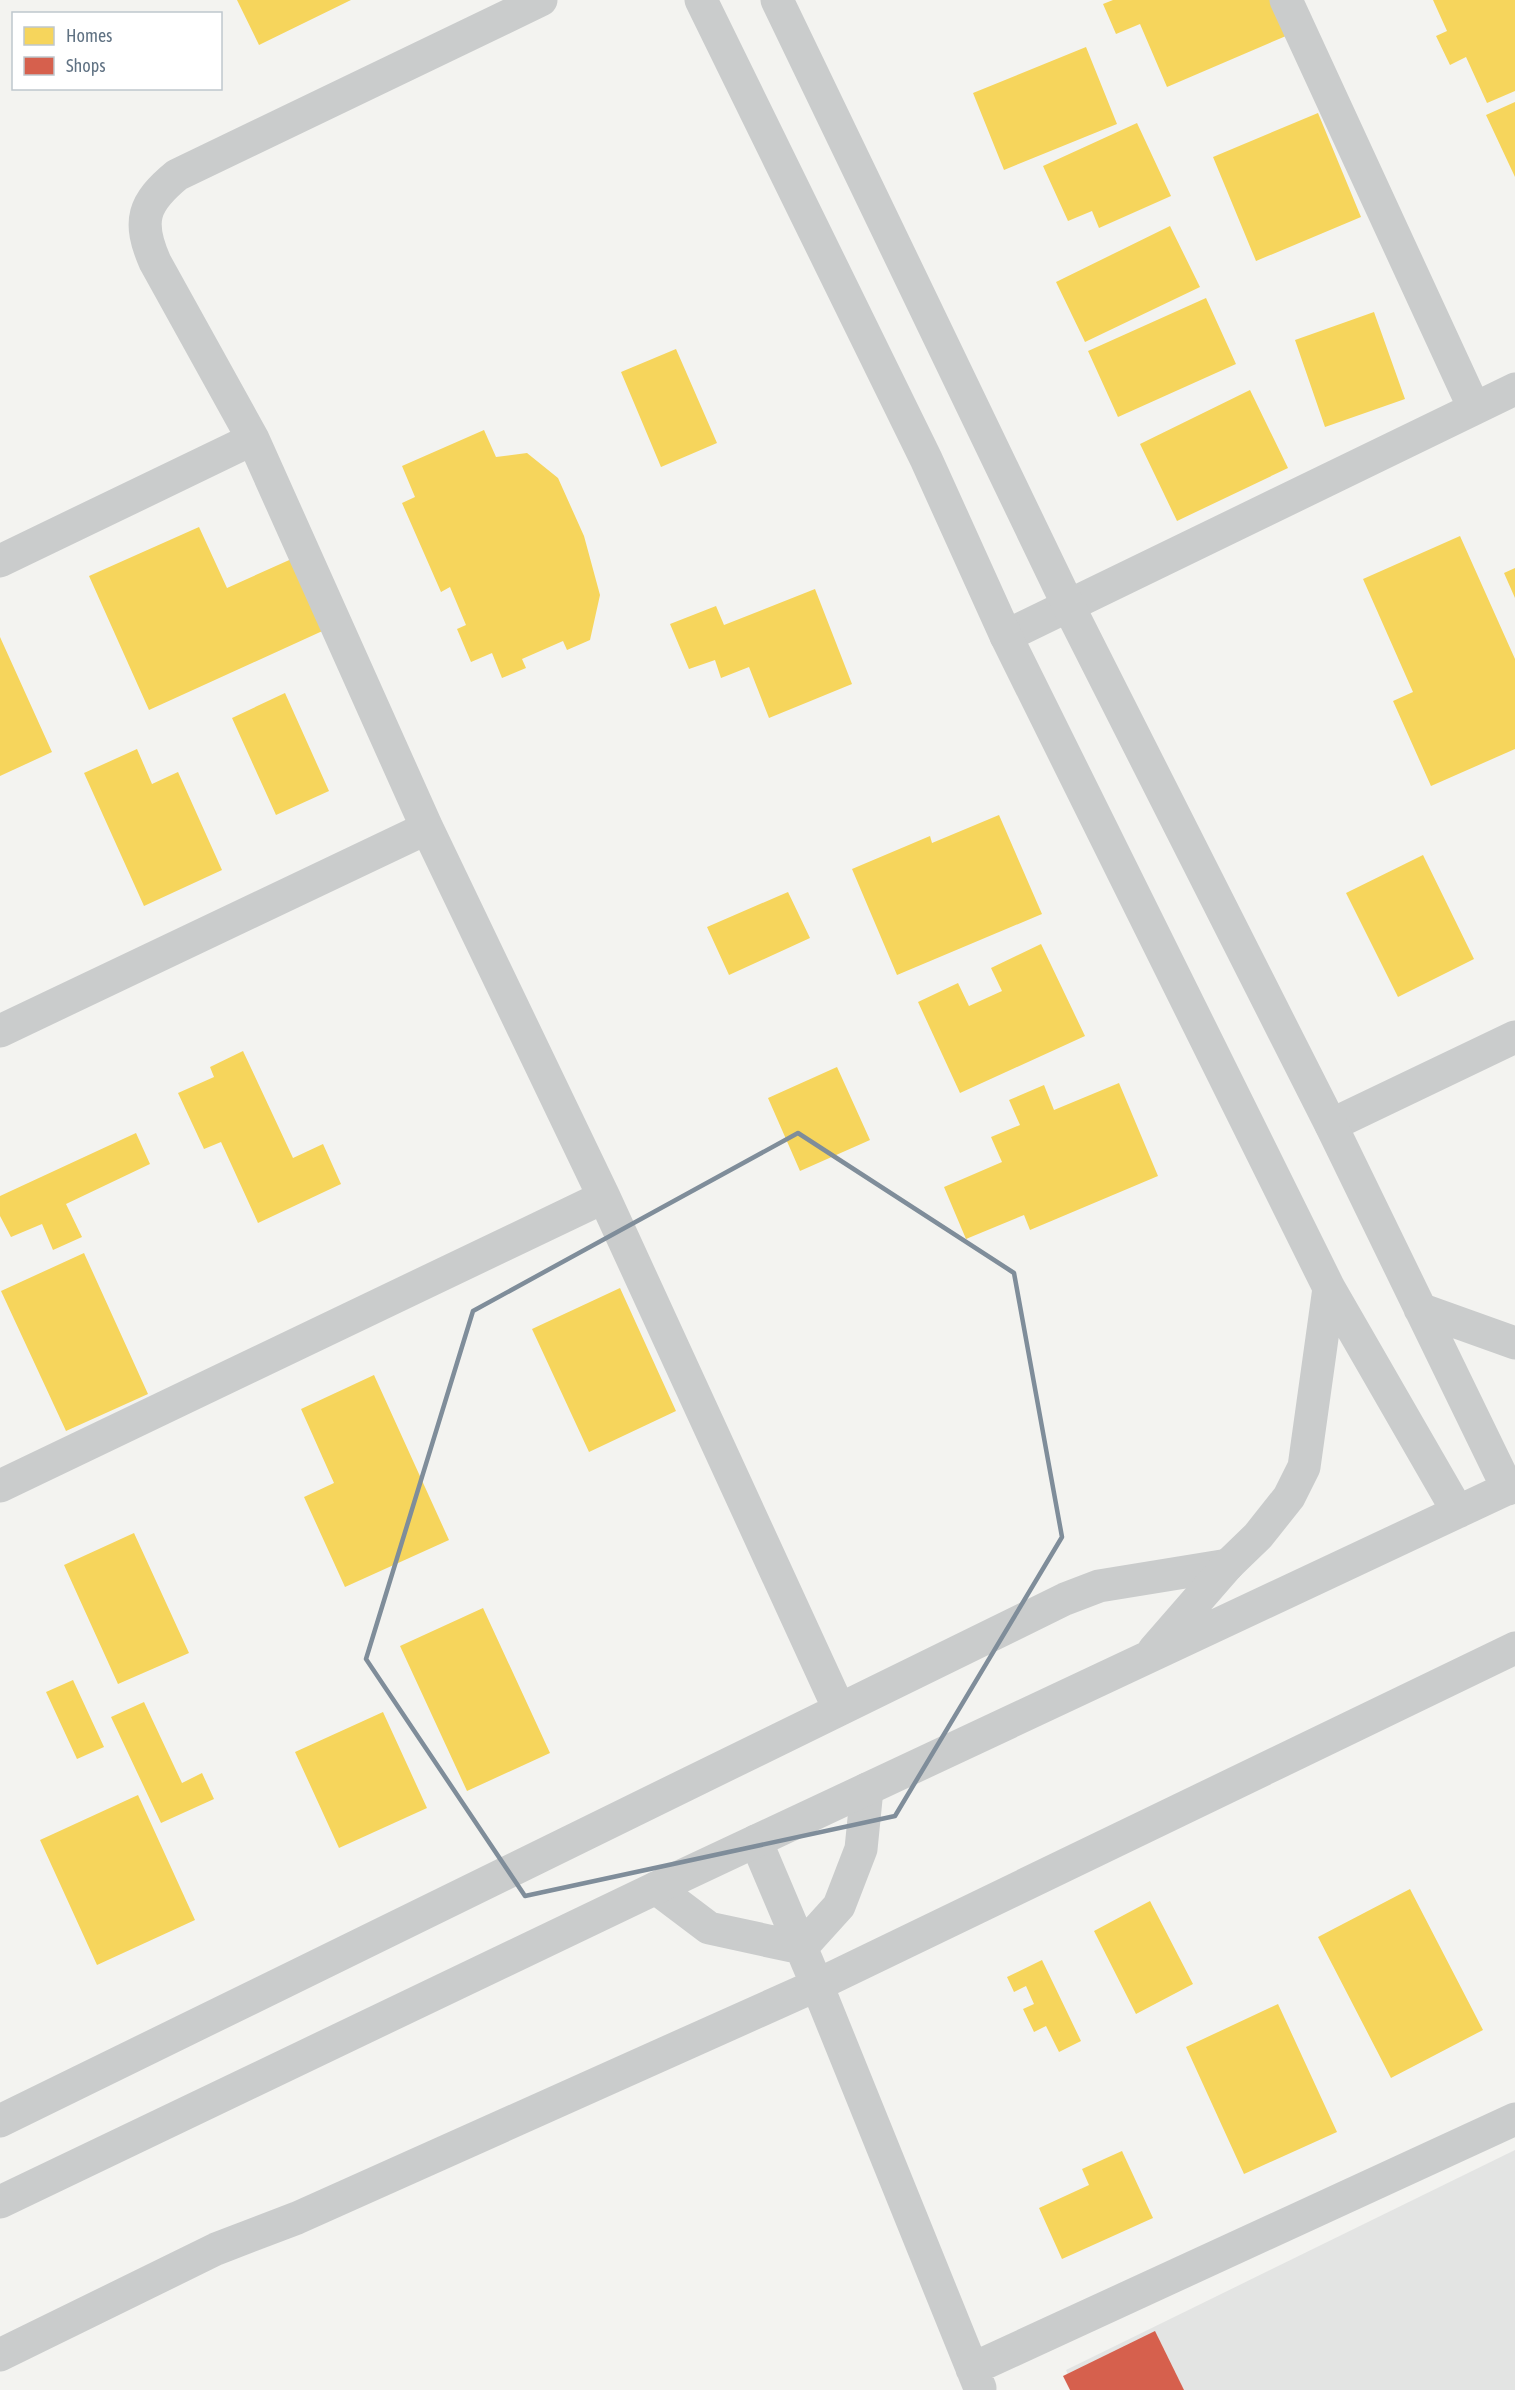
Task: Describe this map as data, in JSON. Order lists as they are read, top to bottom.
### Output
{
  "legend": ["Homes", "Shops"]
}
